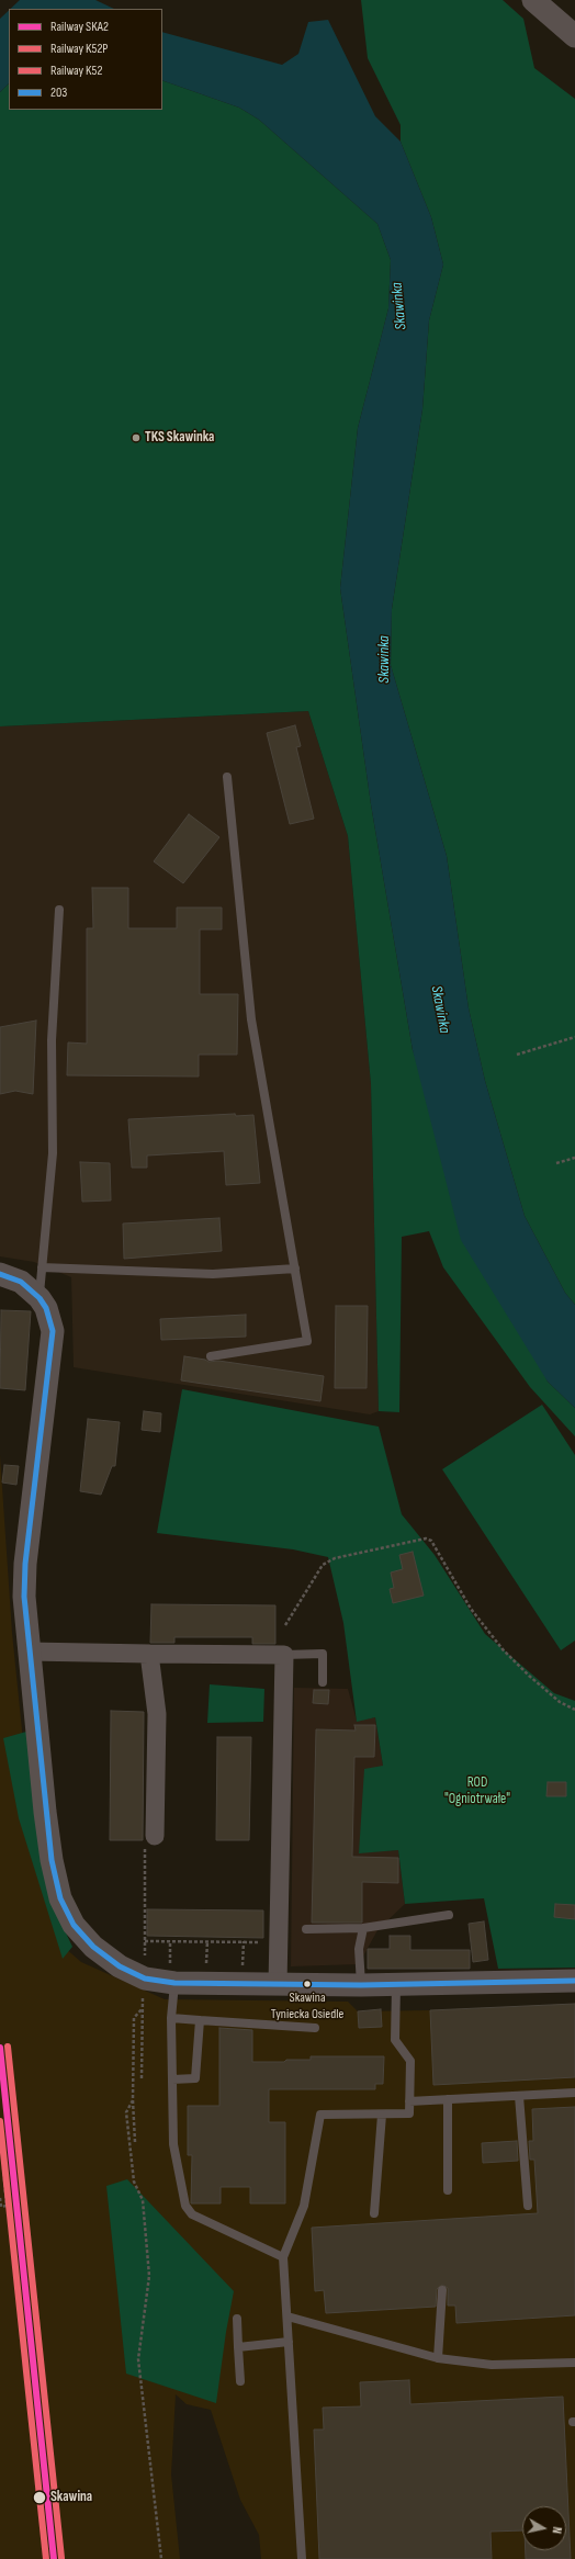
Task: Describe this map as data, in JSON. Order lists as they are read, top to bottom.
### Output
{
  "water": ["Skawinka"],
  "parks": ["ROD \"Ogniotrwałe\""],
  "places": ["TKS Skawinka", "Skawina Tyniecka Osiedle", "Skawina"],
  "lines": [
    "transit line 203",
    "rail line K52",
    "rail line SKA2",
    "rail line K52P"
  ],
  "legend": [
    "Railway SKA2",
    "Railway K52P",
    "Railway K52",
    "203"
  ],
  "north": "right"
}
